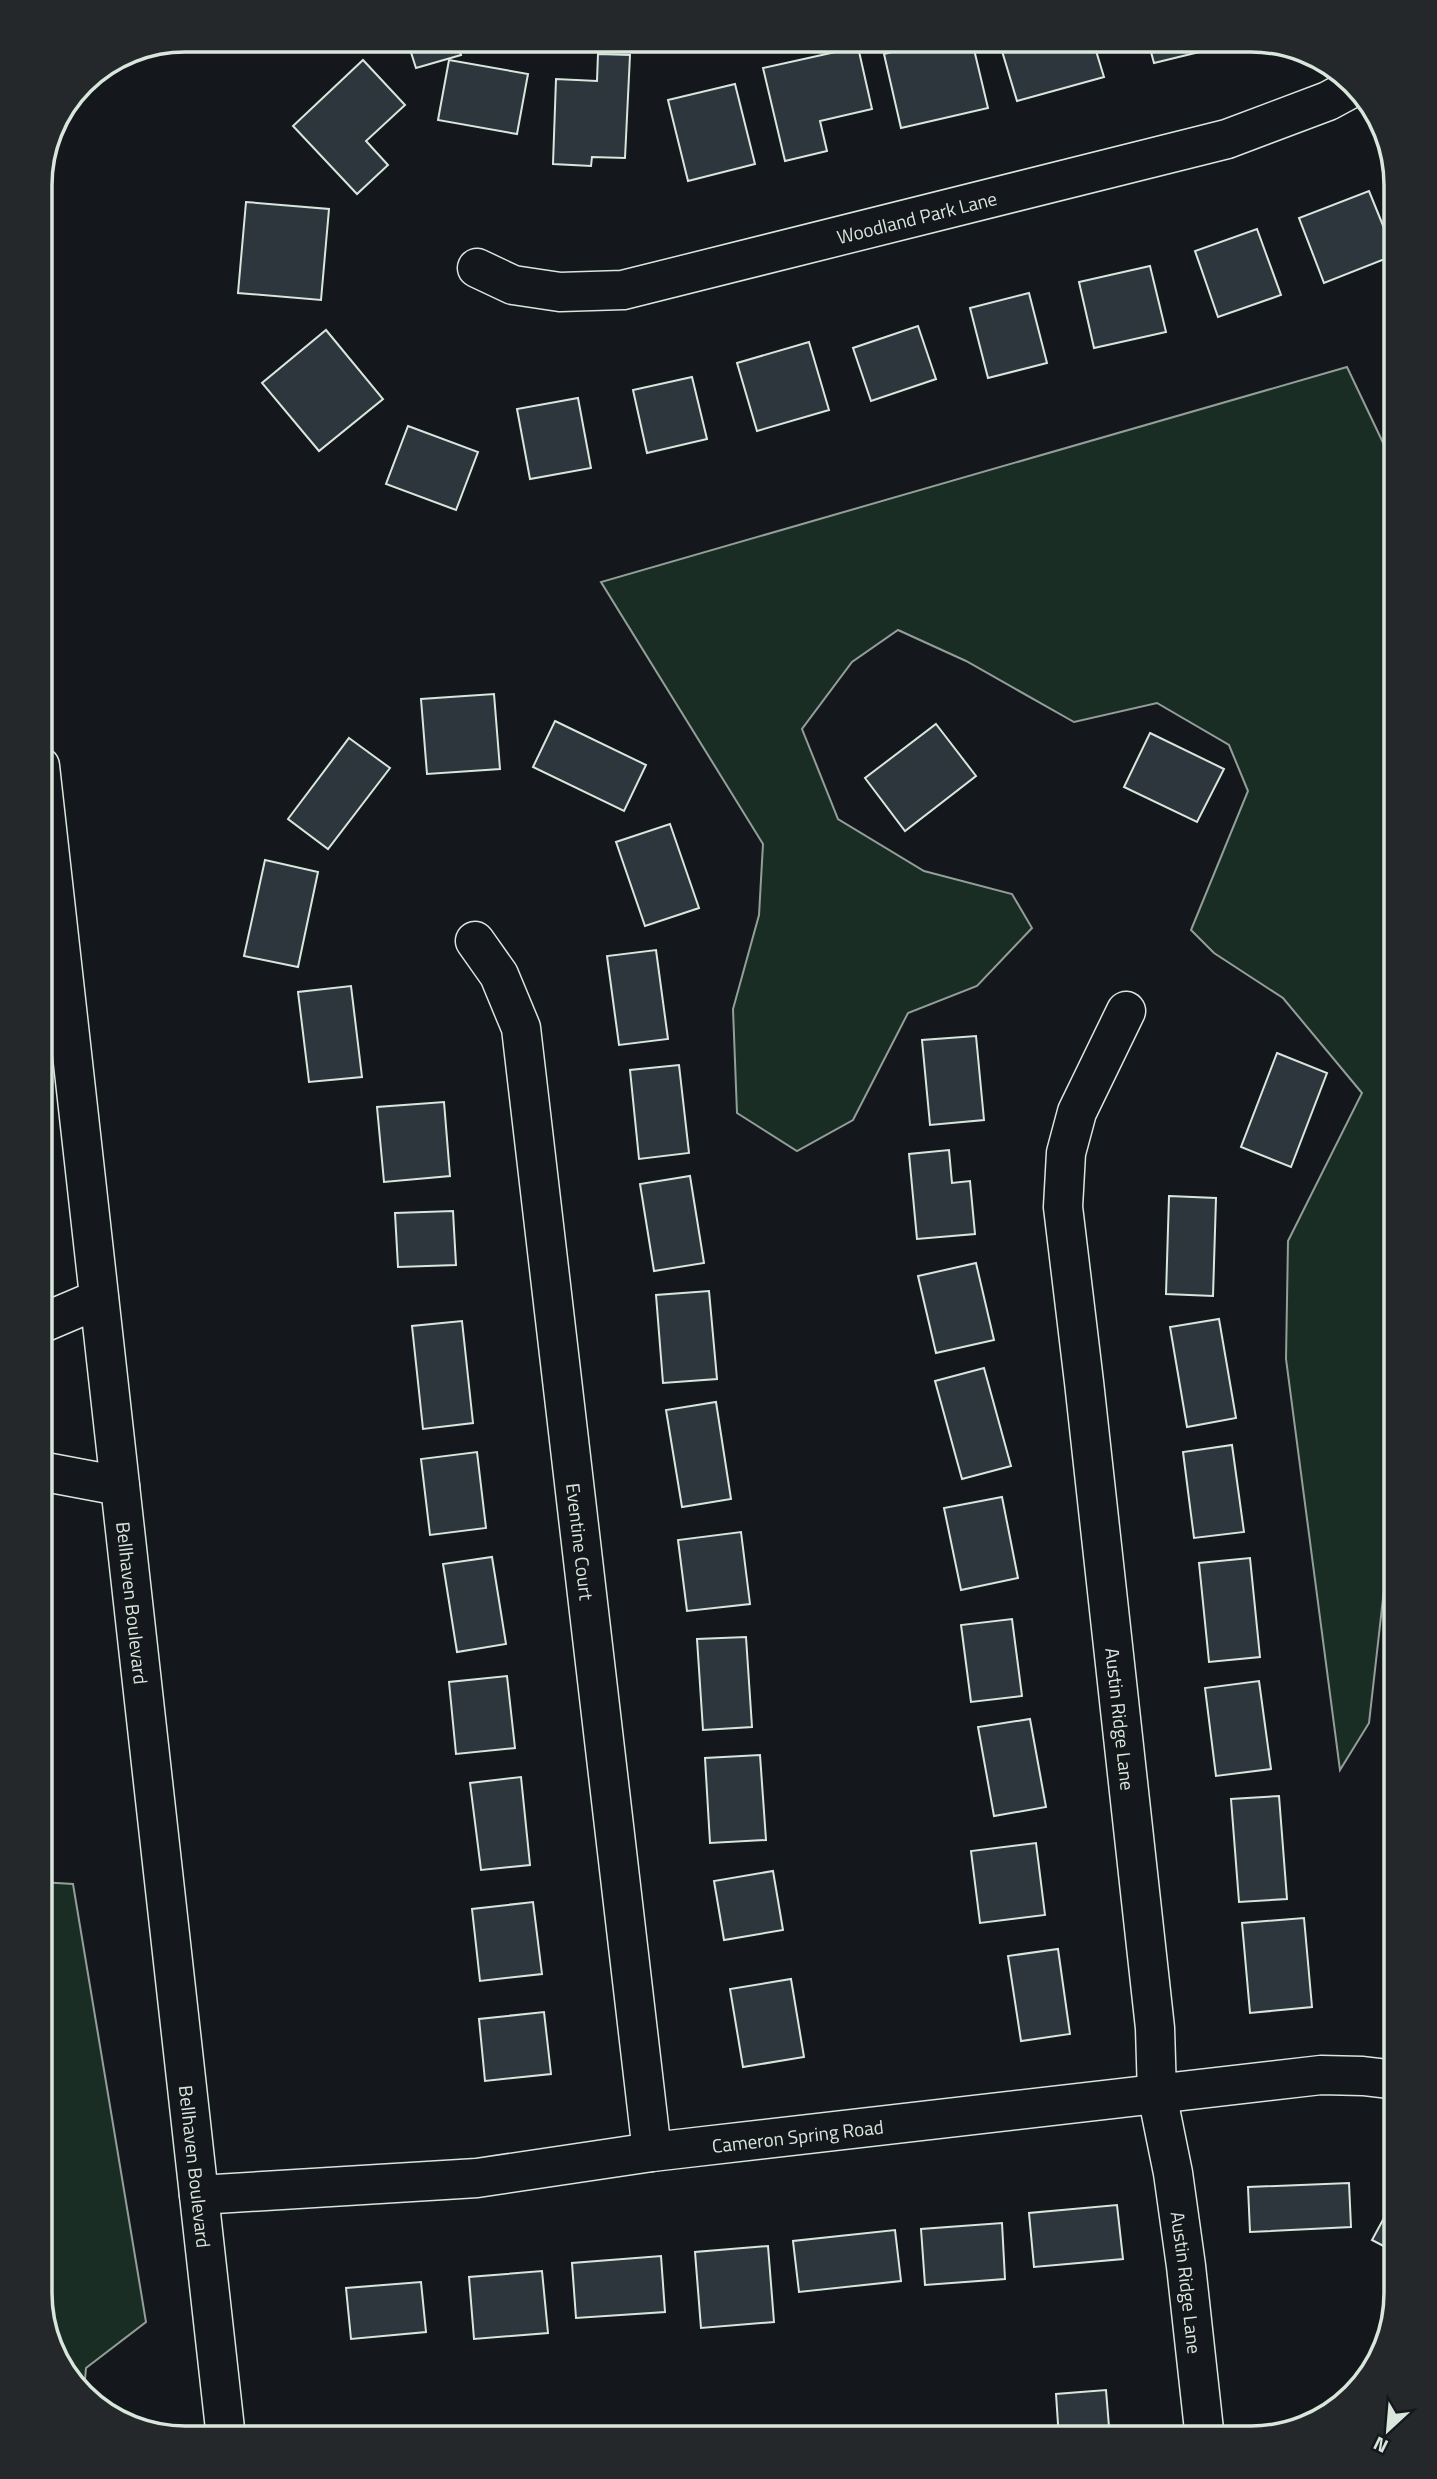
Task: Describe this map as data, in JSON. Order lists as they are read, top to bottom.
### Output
{
  "streets": {
    "street": [
      "Woodland Park Lane",
      "Eventine Court",
      "Bellhaven Boulevard",
      "Austin Ridge Lane",
      "Cameron Spring Road"
    ]
  },
  "crossings": [
    ["Eventine Court", "Cameron Spring Road"],
    ["Bellhaven Boulevard", "Cameron Spring Road"],
    ["Austin Ridge Lane", "Cameron Spring Road"]
  ],
  "north": "bottom left"
}
